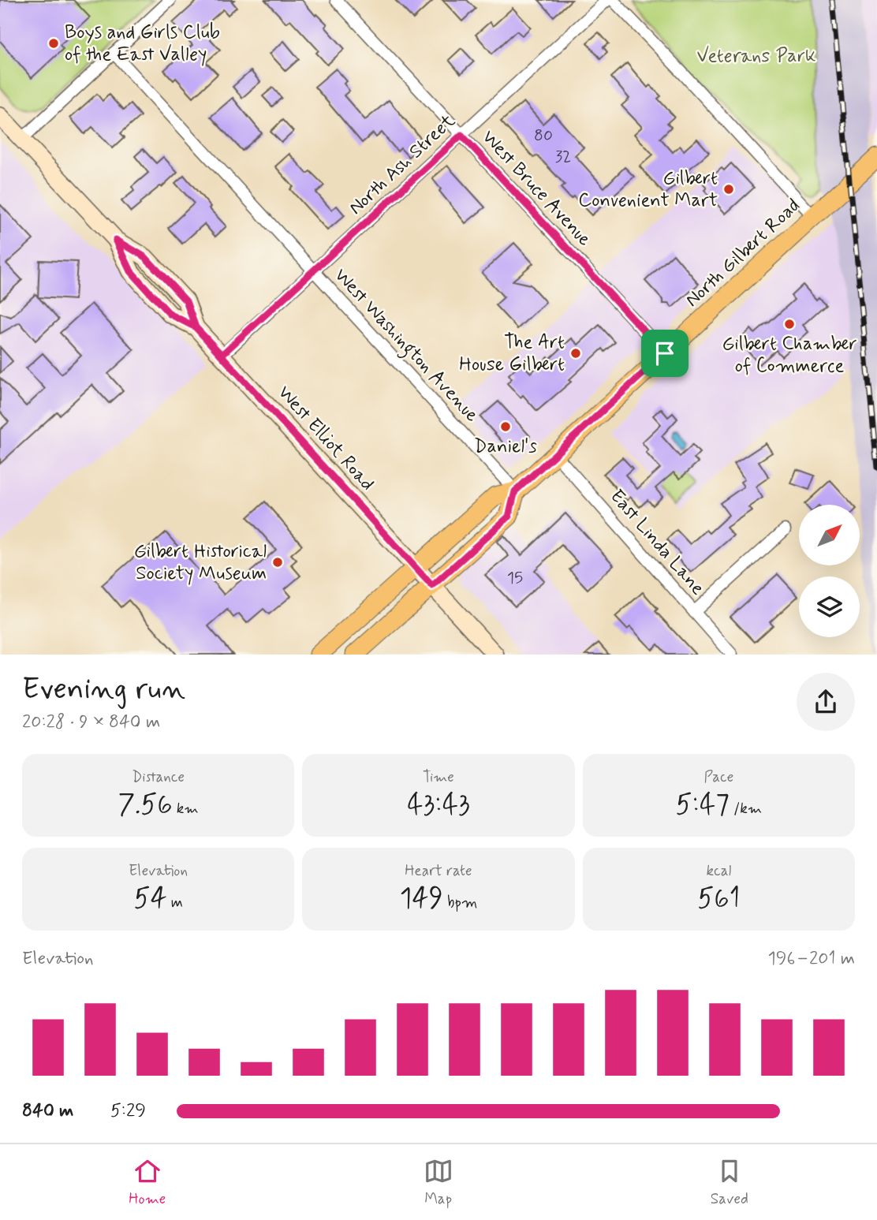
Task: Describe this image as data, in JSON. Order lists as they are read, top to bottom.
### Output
{
  "streets": {
    "main road": ["North Gilbert Road", "West Elliot Road"],
    "street": [
      "North Ash Street",
      "West Bruce Avenue",
      "West Washington Avenue",
      "East Linda Lane"
    ]
  },
  "crossings": [
    ["North Ash Street", "West Bruce Avenue"],
    ["North Ash Street", "West Washington Avenue"],
    ["North Ash Street", "West Elliot Road"],
    ["West Bruce Avenue", "North Gilbert Road"],
    ["North Gilbert Road", "West Washington Avenue"],
    ["North Gilbert Road", "West Elliot Road"],
    ["North Gilbert Road", "East Linda Lane"]
  ],
  "parks": ["Veterans Park"],
  "places": [
    "Boys and Girls Club of the East Valley",
    "Gilbert Convenient Mart",
    "Gilbert Chamber of Commerce",
    "The Art House Gilbert",
    "Daniel's",
    "Gilbert Historical Society Museum"
  ],
  "house_numbers": ["80", "32", "15"],
  "north": "top right",
  "page": {
    "heading": ["Evening run", "20:28 · 9 × 840 m"],
    "stats": [
      ["Distance", "7.56 km"],
      ["Time", "43:43"],
      ["Pace", "5:47 /km"],
      ["Elevation", "54 m"],
      ["Heart rate", "149 bpm"],
      ["kcal", "561"]
    ],
    "chart": ["Elevation", "196–201 m"],
    "list": [
      {
        "name": "840 m",
        "note": "5:29"
      }
    ],
    "tabs": ["Home", "Map", "Saved"]
  }
}
